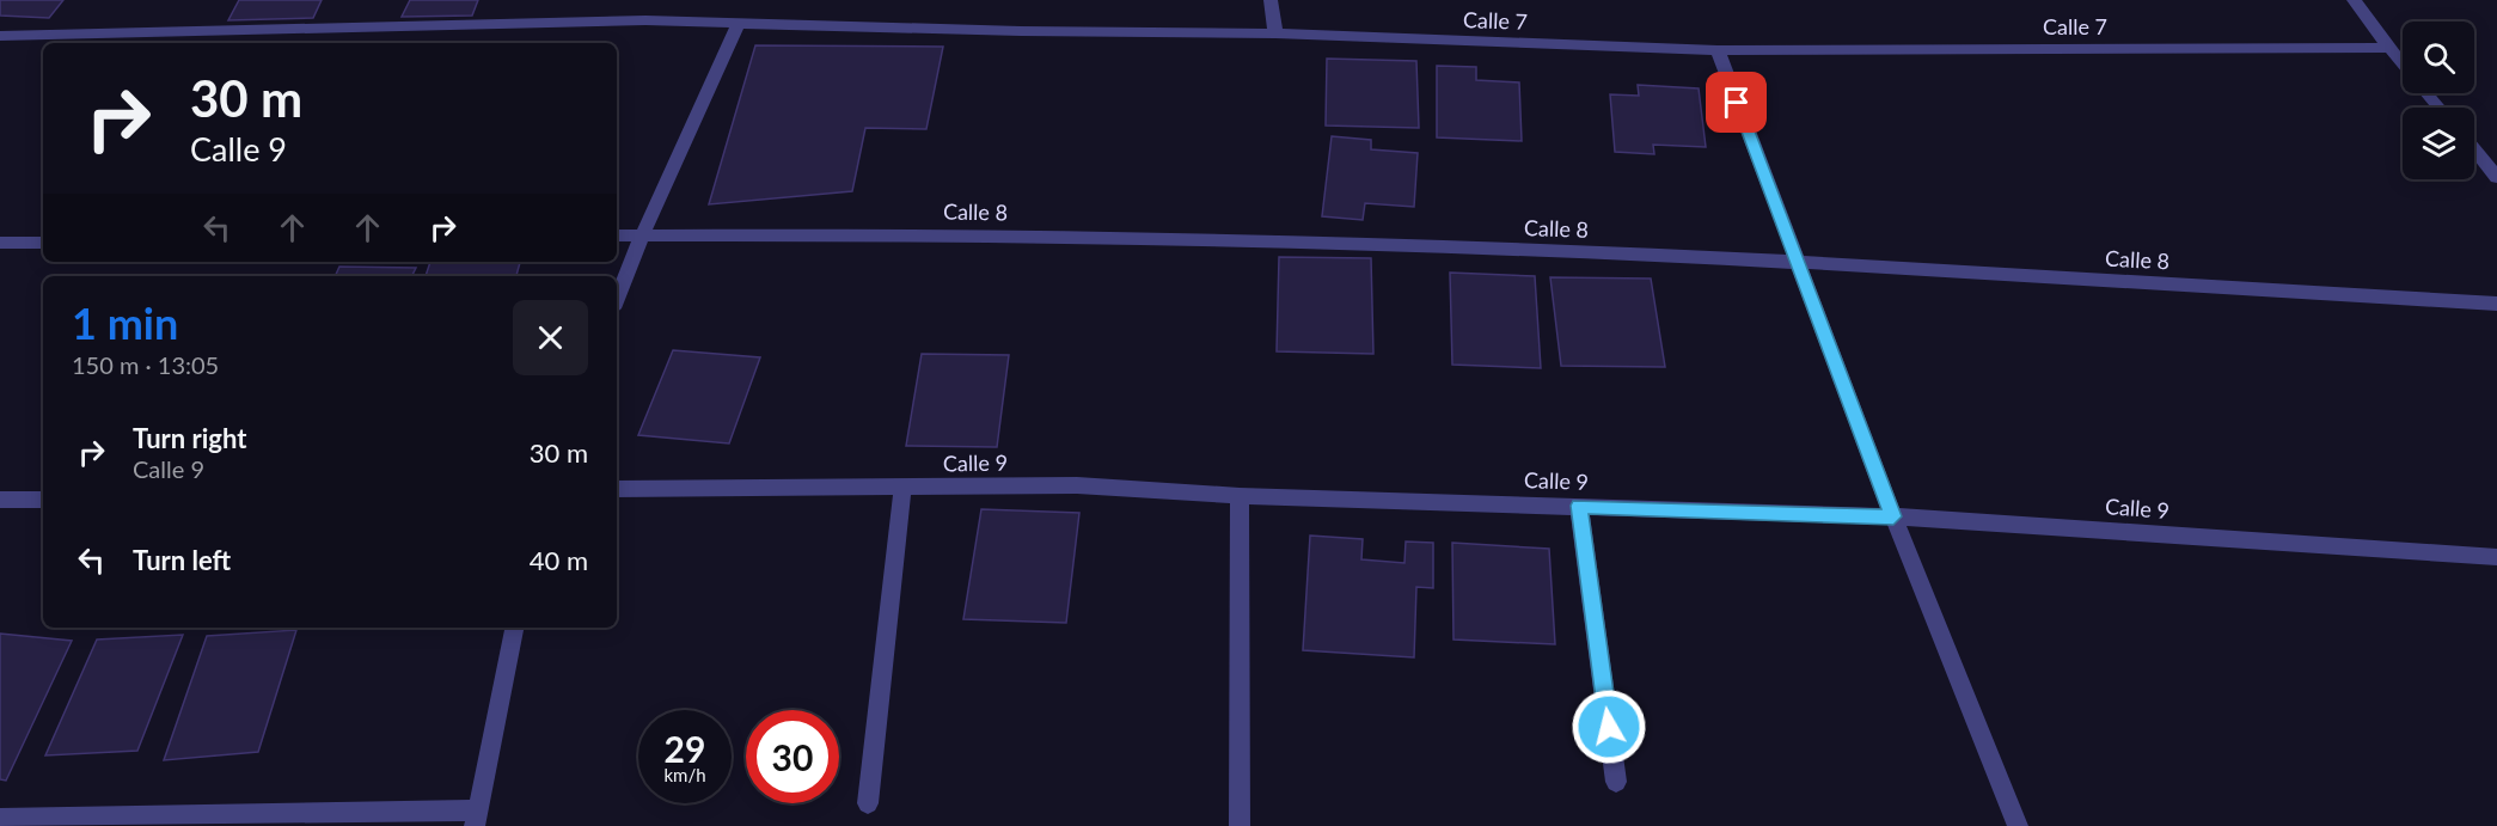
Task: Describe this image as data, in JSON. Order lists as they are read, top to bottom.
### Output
{
  "streets": {
    "street": ["Calle 7", "Calle 8", "Calle 9"]
  },
  "page": {
    "turn": ["30 m", "Calle 9"],
    "heading": ["1 min", "150 m · 13:05"],
    "list": [
      {
        "name": "Turn right",
        "note": "Calle 9",
        "value": "30 m"
      },
      {
        "name": "Turn left",
        "value": "40 m"
      }
    ],
    "speed": "29 km/h",
    "limit": "30"
  }
}
